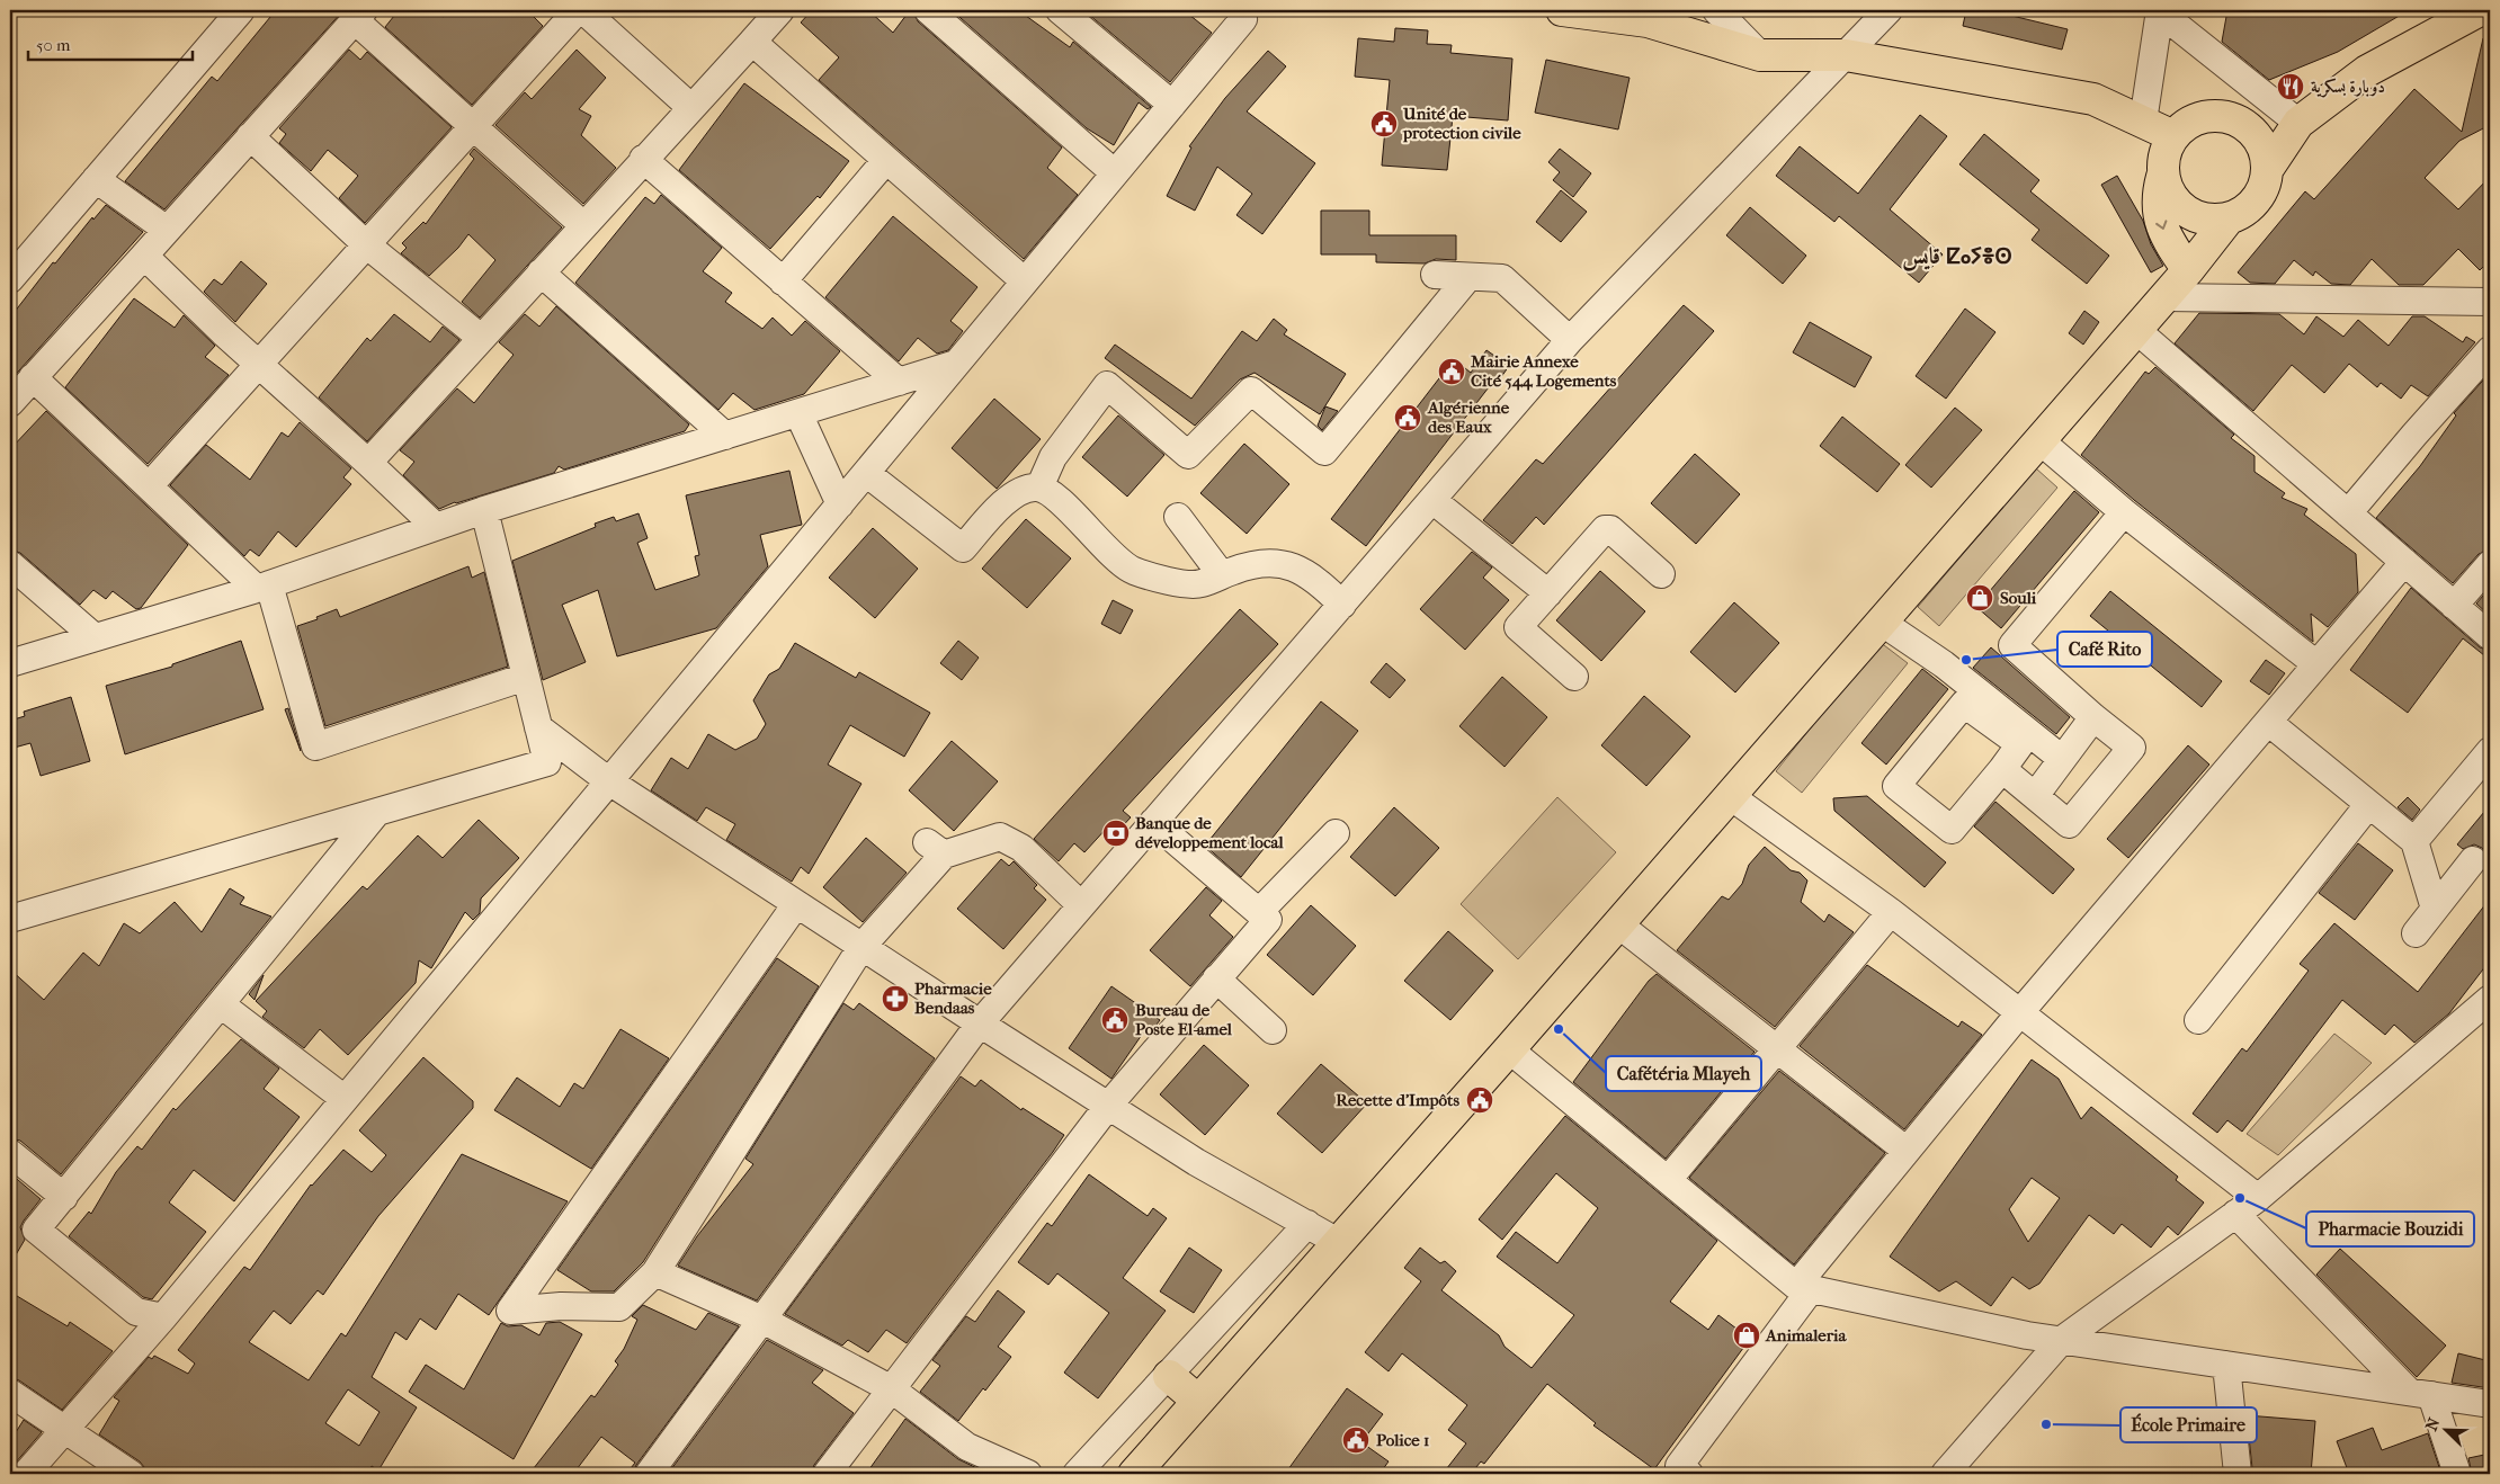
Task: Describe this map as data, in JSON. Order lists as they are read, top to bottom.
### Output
{
  "districts": ["قايس ⵇⴰⵢⴻⵙ"],
  "places": {
    "restaurant": ["دوبارة بسكرية"],
    "public building": [
      "Unité de protection civile",
      "Mairie Annexe Cité 544 Logements",
      "Algérienne des Eaux",
      "Bureau de Poste El-amel",
      "Recette d'Impôts",
      "Police 1"
    ],
    "shop": ["Souli", "Animaleria"],
    "other": [
      "Café Rito",
      "Cafétéria Mlayeh",
      "Pharmacie Bouzidi",
      "École Primaire"
    ],
    "bank": ["Banque de développement local"],
    "pharmacy": ["Pharmacie Bendaas"]
  },
  "scale_bar": "50 m",
  "north": "top left"
}
